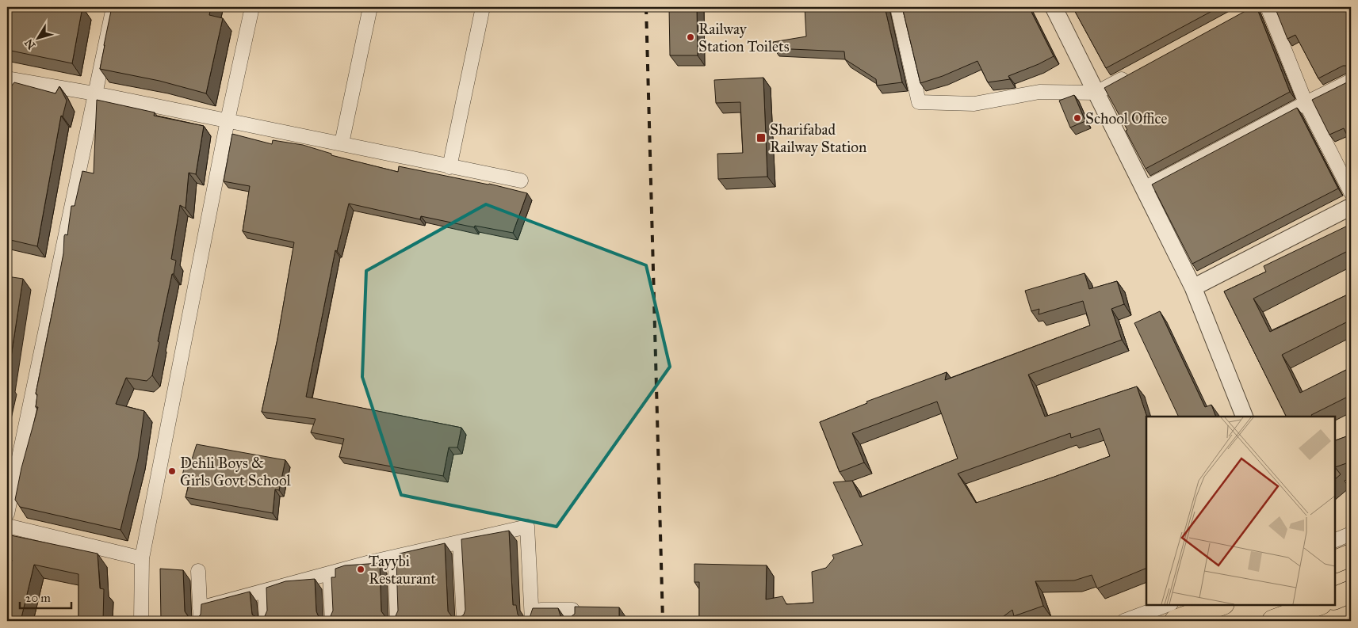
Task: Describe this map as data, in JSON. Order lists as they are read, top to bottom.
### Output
{
  "places": {
    "other": [
      "Railway Station Toilets",
      "School Office",
      "Dehli Boys & Girls Govt School",
      "Tayybi Restaurant"
    ],
    "transit": ["Sharifabad Railway Station"]
  },
  "scale_bar": "20 m",
  "north": "bottom left"
}
